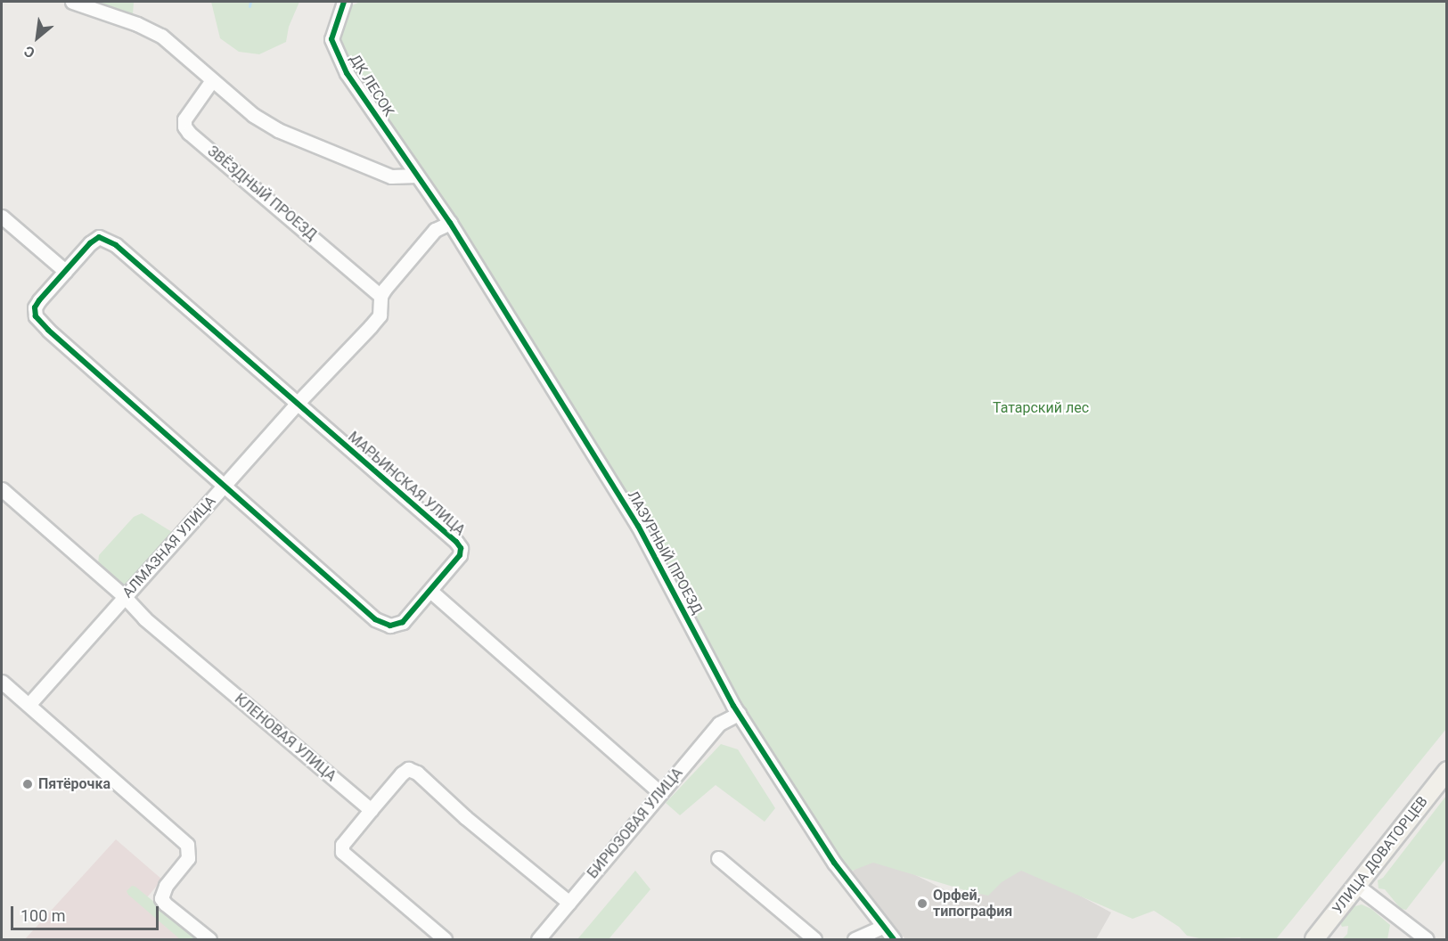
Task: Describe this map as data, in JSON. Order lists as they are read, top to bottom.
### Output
{
  "streets": {
    "main road": ["УЛИЦА ДОВАТОРЦЕВ"],
    "street": [
      "ДК ЛЕСОК",
      "ЗВЁЗДНЫЙ ПРОЕЗД",
      "МАРЬИНСКАЯ УЛИЦА",
      "АЛМАЗНАЯ УЛИЦА",
      "ЛАЗУРНЫЙ ПРОЕЗД",
      "КЛЕНОВАЯ УЛИЦА",
      "БИРЮЗОВАЯ УЛИЦА"
    ]
  },
  "crossings": [
    ["ДК ЛЕСОК", "ЛАЗУРНЫЙ ПРОЕЗД"],
    ["ЗВЁЗДНЫЙ ПРОЕЗД", "АЛМАЗНАЯ УЛИЦА"],
    ["МАРЬИНСКАЯ УЛИЦА", "АЛМАЗНАЯ УЛИЦА"],
    ["АЛМАЗНАЯ УЛИЦА", "ЛАЗУРНЫЙ ПРОЕЗД"],
    ["АЛМАЗНАЯ УЛИЦА", "КЛЕНОВАЯ УЛИЦА"],
    ["ЛАЗУРНЫЙ ПРОЕЗД", "БИРЮЗОВАЯ УЛИЦА"]
  ],
  "parks": ["Татарский лес"],
  "places": ["Пятёрочка", "Орфей, типография"],
  "scale_bar": "100 m",
  "north": "bottom left"
}
